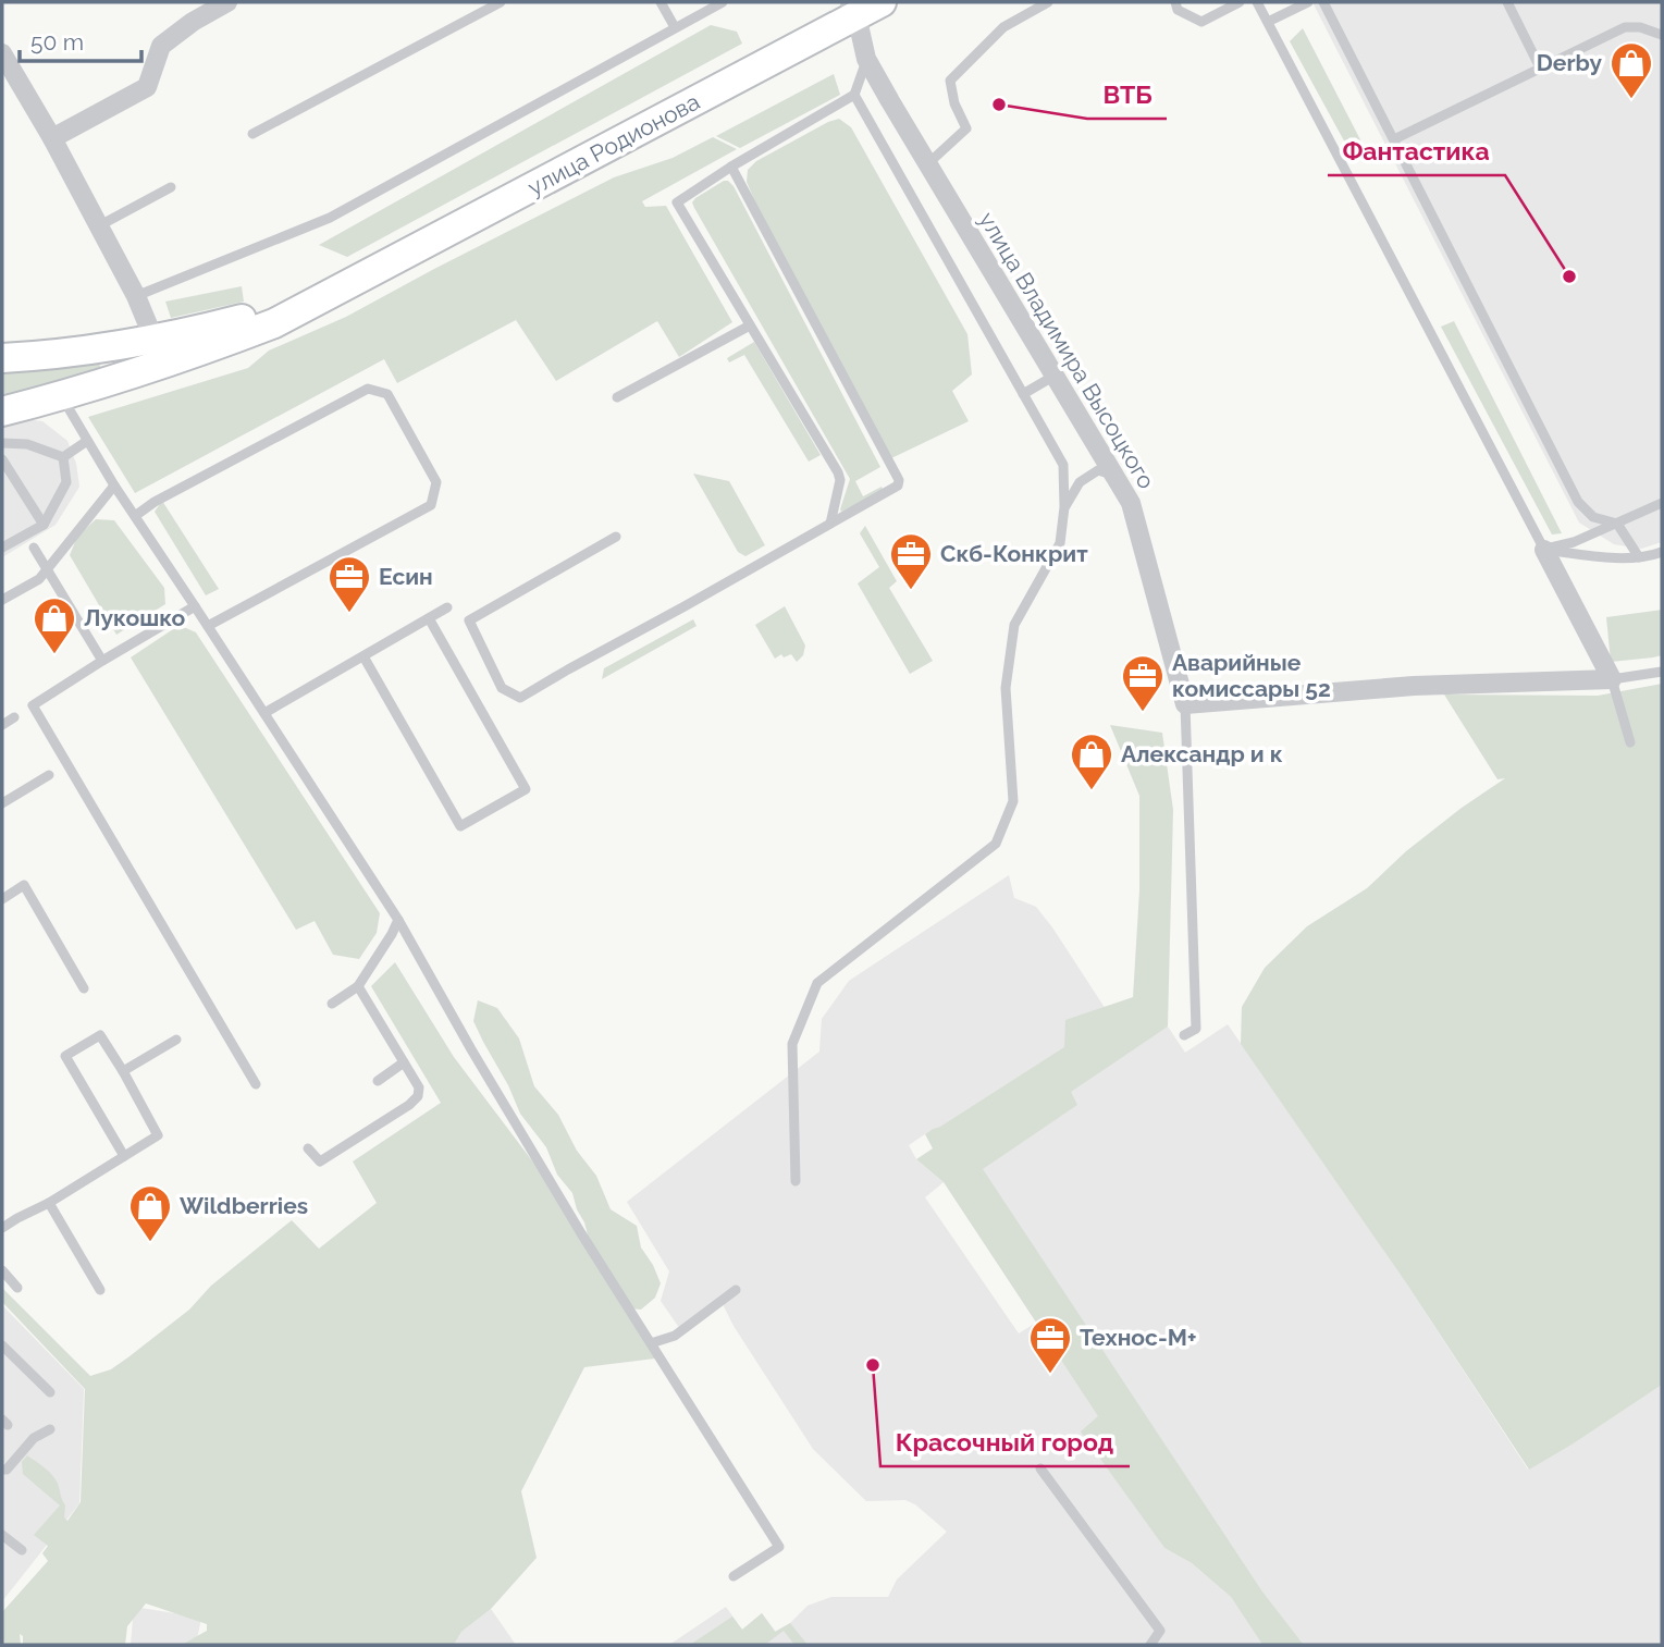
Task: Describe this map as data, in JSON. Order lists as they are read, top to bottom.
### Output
{
  "streets": {
    "main road": ["улица Родионова"],
    "street": ["улица Владимира Высоцкого"]
  },
  "crossings": [
    ["улица Родионова", "улица Владимира Высоцкого"]
  ],
  "places": {
    "shop": [
      "Derby",
      "Лукошко",
      "Александр и к",
      "Wildberries"
    ],
    "other": ["ВТБ", "Фантастика", "Красочный город"],
    "office": [
      "Скб-Конкрит",
      "Есин",
      "Аварийные комиссары 52",
      "Технос-М+"
    ]
  },
  "scale_bar": "50 m"
}
